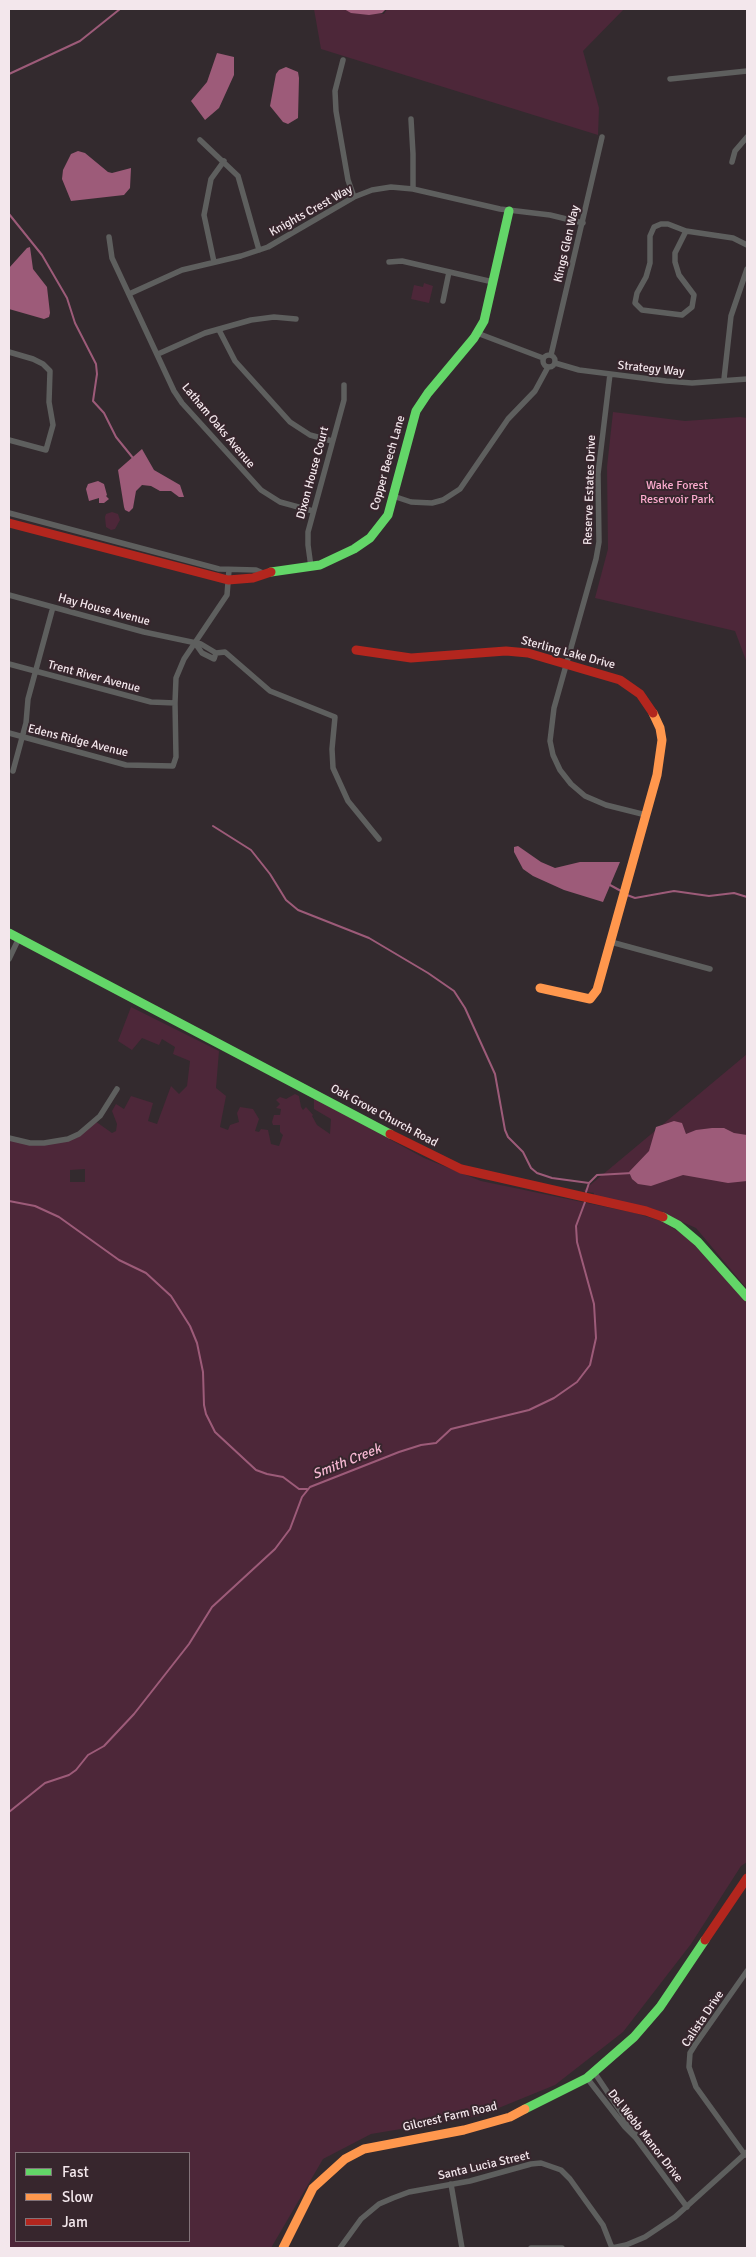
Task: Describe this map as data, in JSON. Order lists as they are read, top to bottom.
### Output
{
  "streets": {
    "main road": [
      "Copper Beech Lane",
      "Sterling Lake Drive",
      "Oak Grove Church Road",
      "Gilcrest Farm Road"
    ],
    "street": [
      "Knights Crest Way",
      "Kings Glen Way",
      "Strategy Way",
      "Latham Oaks Avenue",
      "Dixon House Court",
      "Reserve Estates Drive",
      "Hay House Avenue",
      "Trent River Avenue",
      "Edens Ridge Avenue",
      "Calista Drive",
      "Del Webb Manor Drive",
      "Santa Lucia Street"
    ]
  },
  "crossings": [
    ["Knights Crest Way", "Kings Glen Way"],
    ["Knights Crest Way", "Latham Oaks Avenue"],
    ["Knights Crest Way", "Copper Beech Lane"],
    ["Kings Glen Way", "Strategy Way"],
    ["Strategy Way", "Reserve Estates Drive"],
    ["Latham Oaks Avenue", "Dixon House Court"],
    ["Copper Beech Lane", "Dixon House Court"],
    ["Reserve Estates Drive", "Sterling Lake Drive"],
    ["Trent River Avenue", "Edens Ridge Avenue"],
    ["Gilcrest Farm Road", "Del Webb Manor Drive"]
  ],
  "water": ["Smith Creek"],
  "parks": ["Wake Forest Reservoir Park"],
  "legend": ["Fast", "Slow", "Jam"]
}
